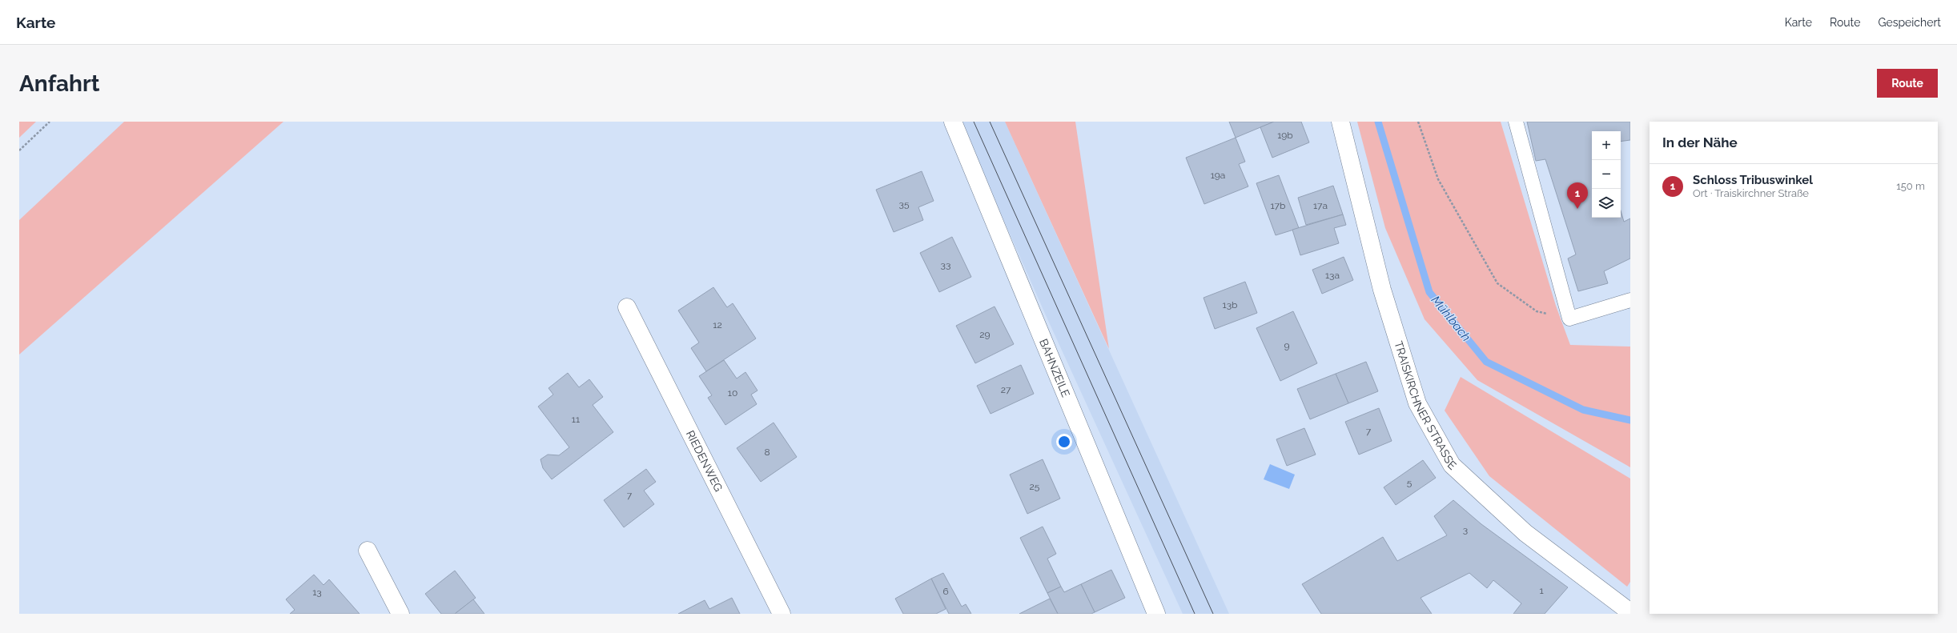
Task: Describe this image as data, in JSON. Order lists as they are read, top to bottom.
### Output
{
  "streets": {
    "street": ["BAHNZEILE", "TRAISKIRCHNER STRASSE", "RIEDENWEG"]
  },
  "water": ["Mühlbach"],
  "house_numbers": [
    "19b",
    "19a",
    "35",
    "17b",
    "17a",
    "33",
    "13a",
    "13b",
    "12",
    "29",
    "9",
    "27",
    "10",
    "11",
    "7",
    "8",
    "5",
    "25",
    "7",
    "3",
    "1",
    "6",
    "13"
  ],
  "page": {
    "header": "Karte",
    "nav": ["Karte", "Route", "Gespeichert"],
    "buttons": "Route",
    "title": "Anfahrt",
    "heading": "In der Nähe",
    "map_buttons": ["+", "−"],
    "list": [
      {
        "mark": "1",
        "name": "Schloss Tribuswinkel",
        "note": "Ort · Traiskirchner Straße",
        "value": "150 m"
      }
    ],
    "pins": "1"
  }
}
